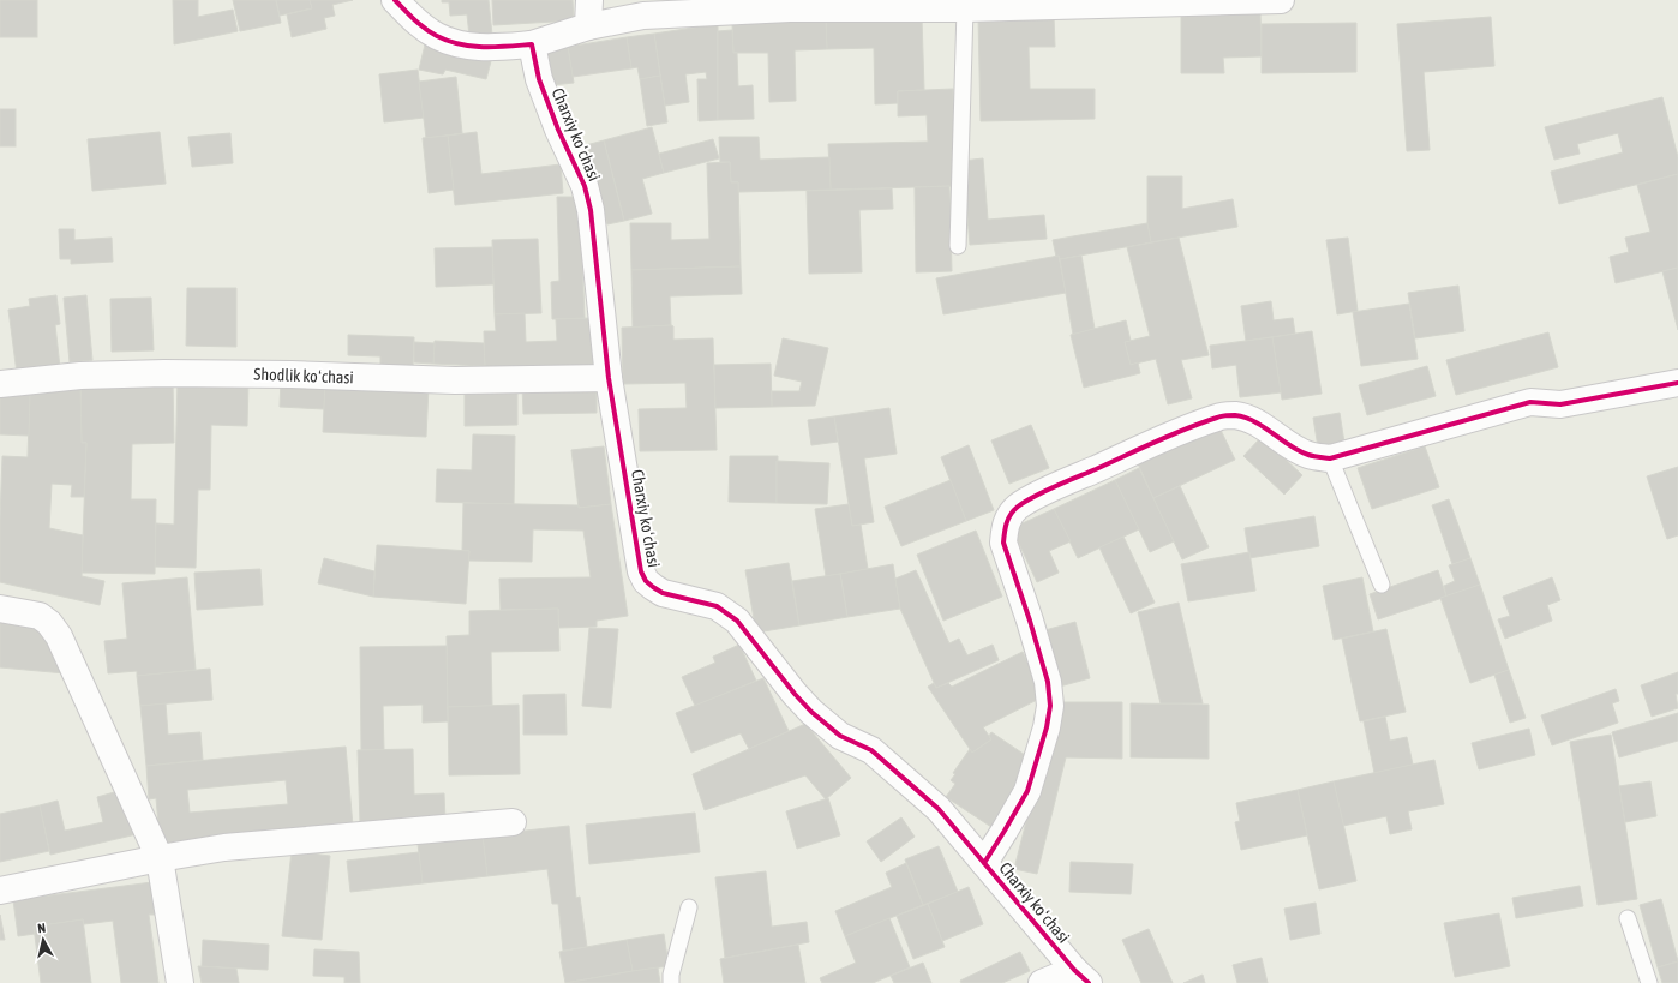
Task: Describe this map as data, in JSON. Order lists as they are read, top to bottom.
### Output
{
  "streets": {
    "street": ["Charxiy koʻchasi", "Shodlik koʻchasi"]
  },
  "crossings": [
    ["Charxiy koʻchasi", "Shodlik koʻchasi"]
  ],
  "north": "top"
}
